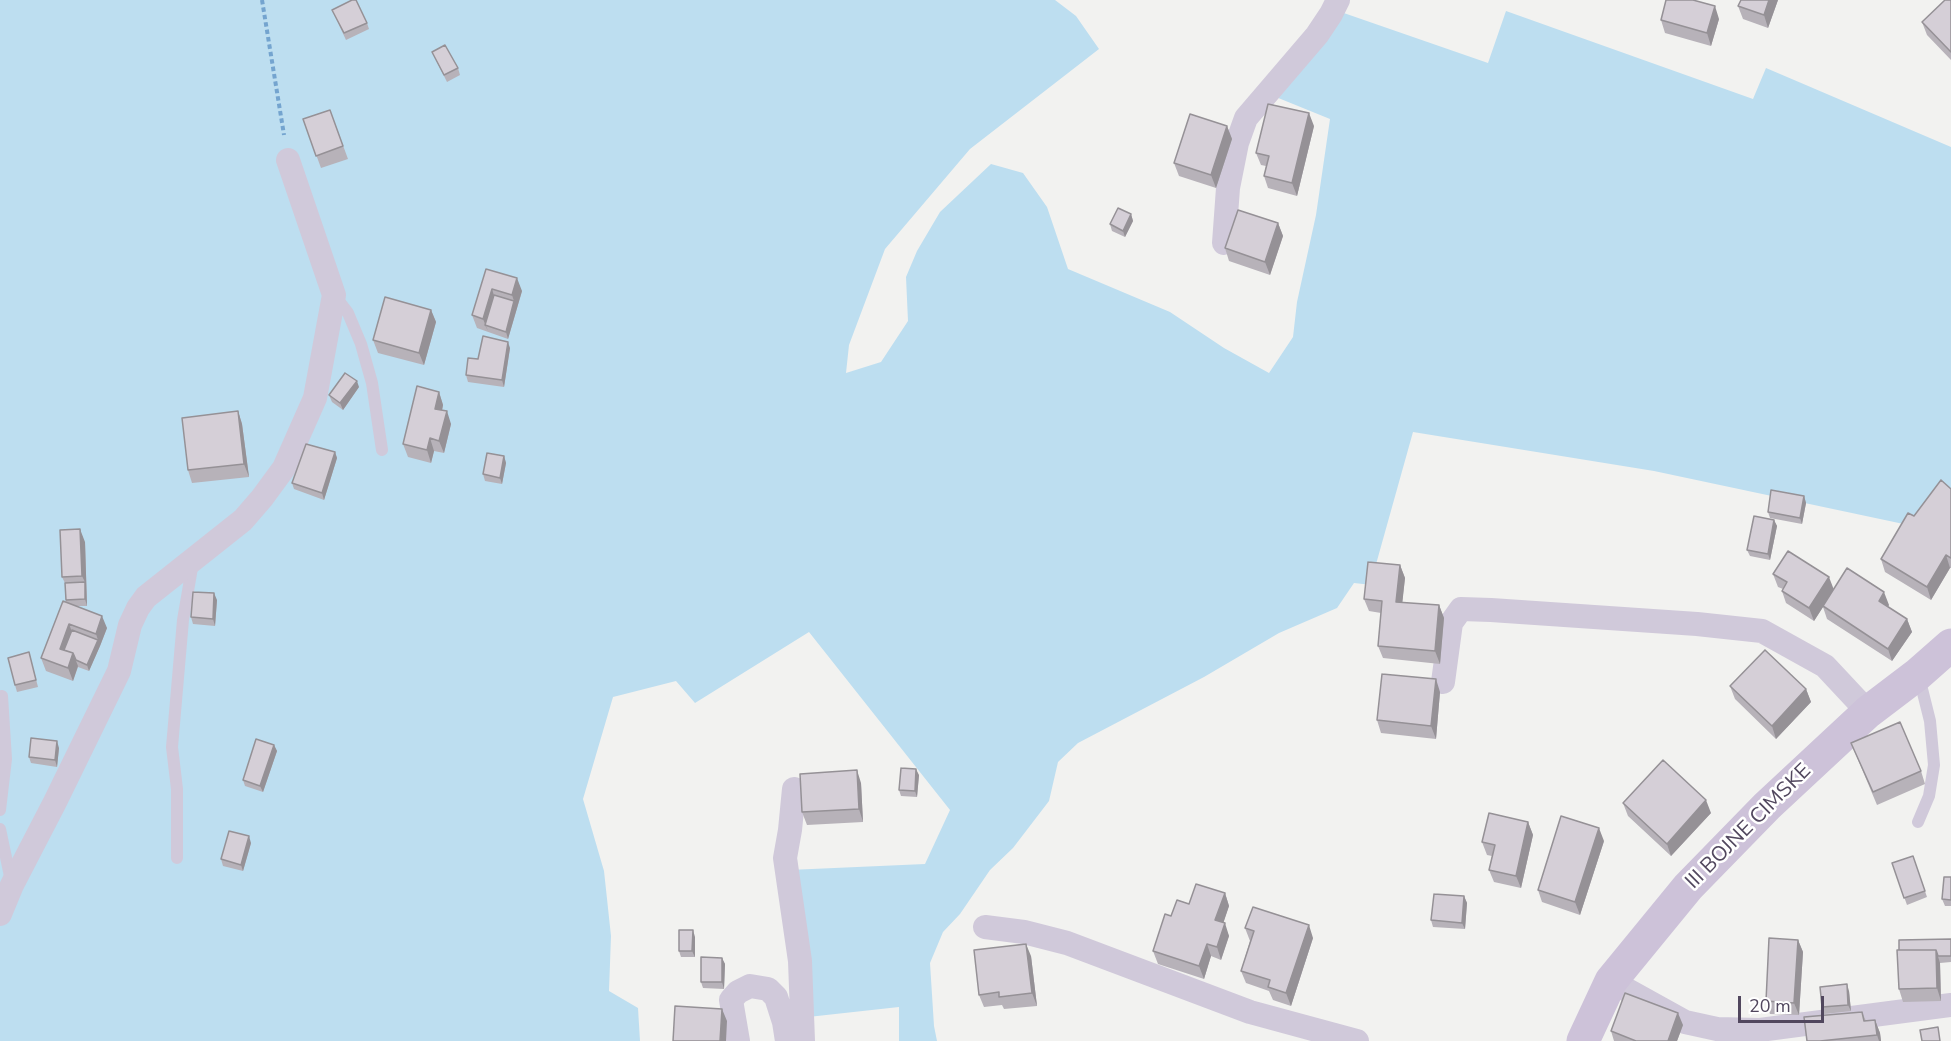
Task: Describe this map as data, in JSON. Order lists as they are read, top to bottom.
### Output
{
  "streets": {
    "street": ["III BOJNE CIMSKE"]
  },
  "scale_bar": "20 m"
}
